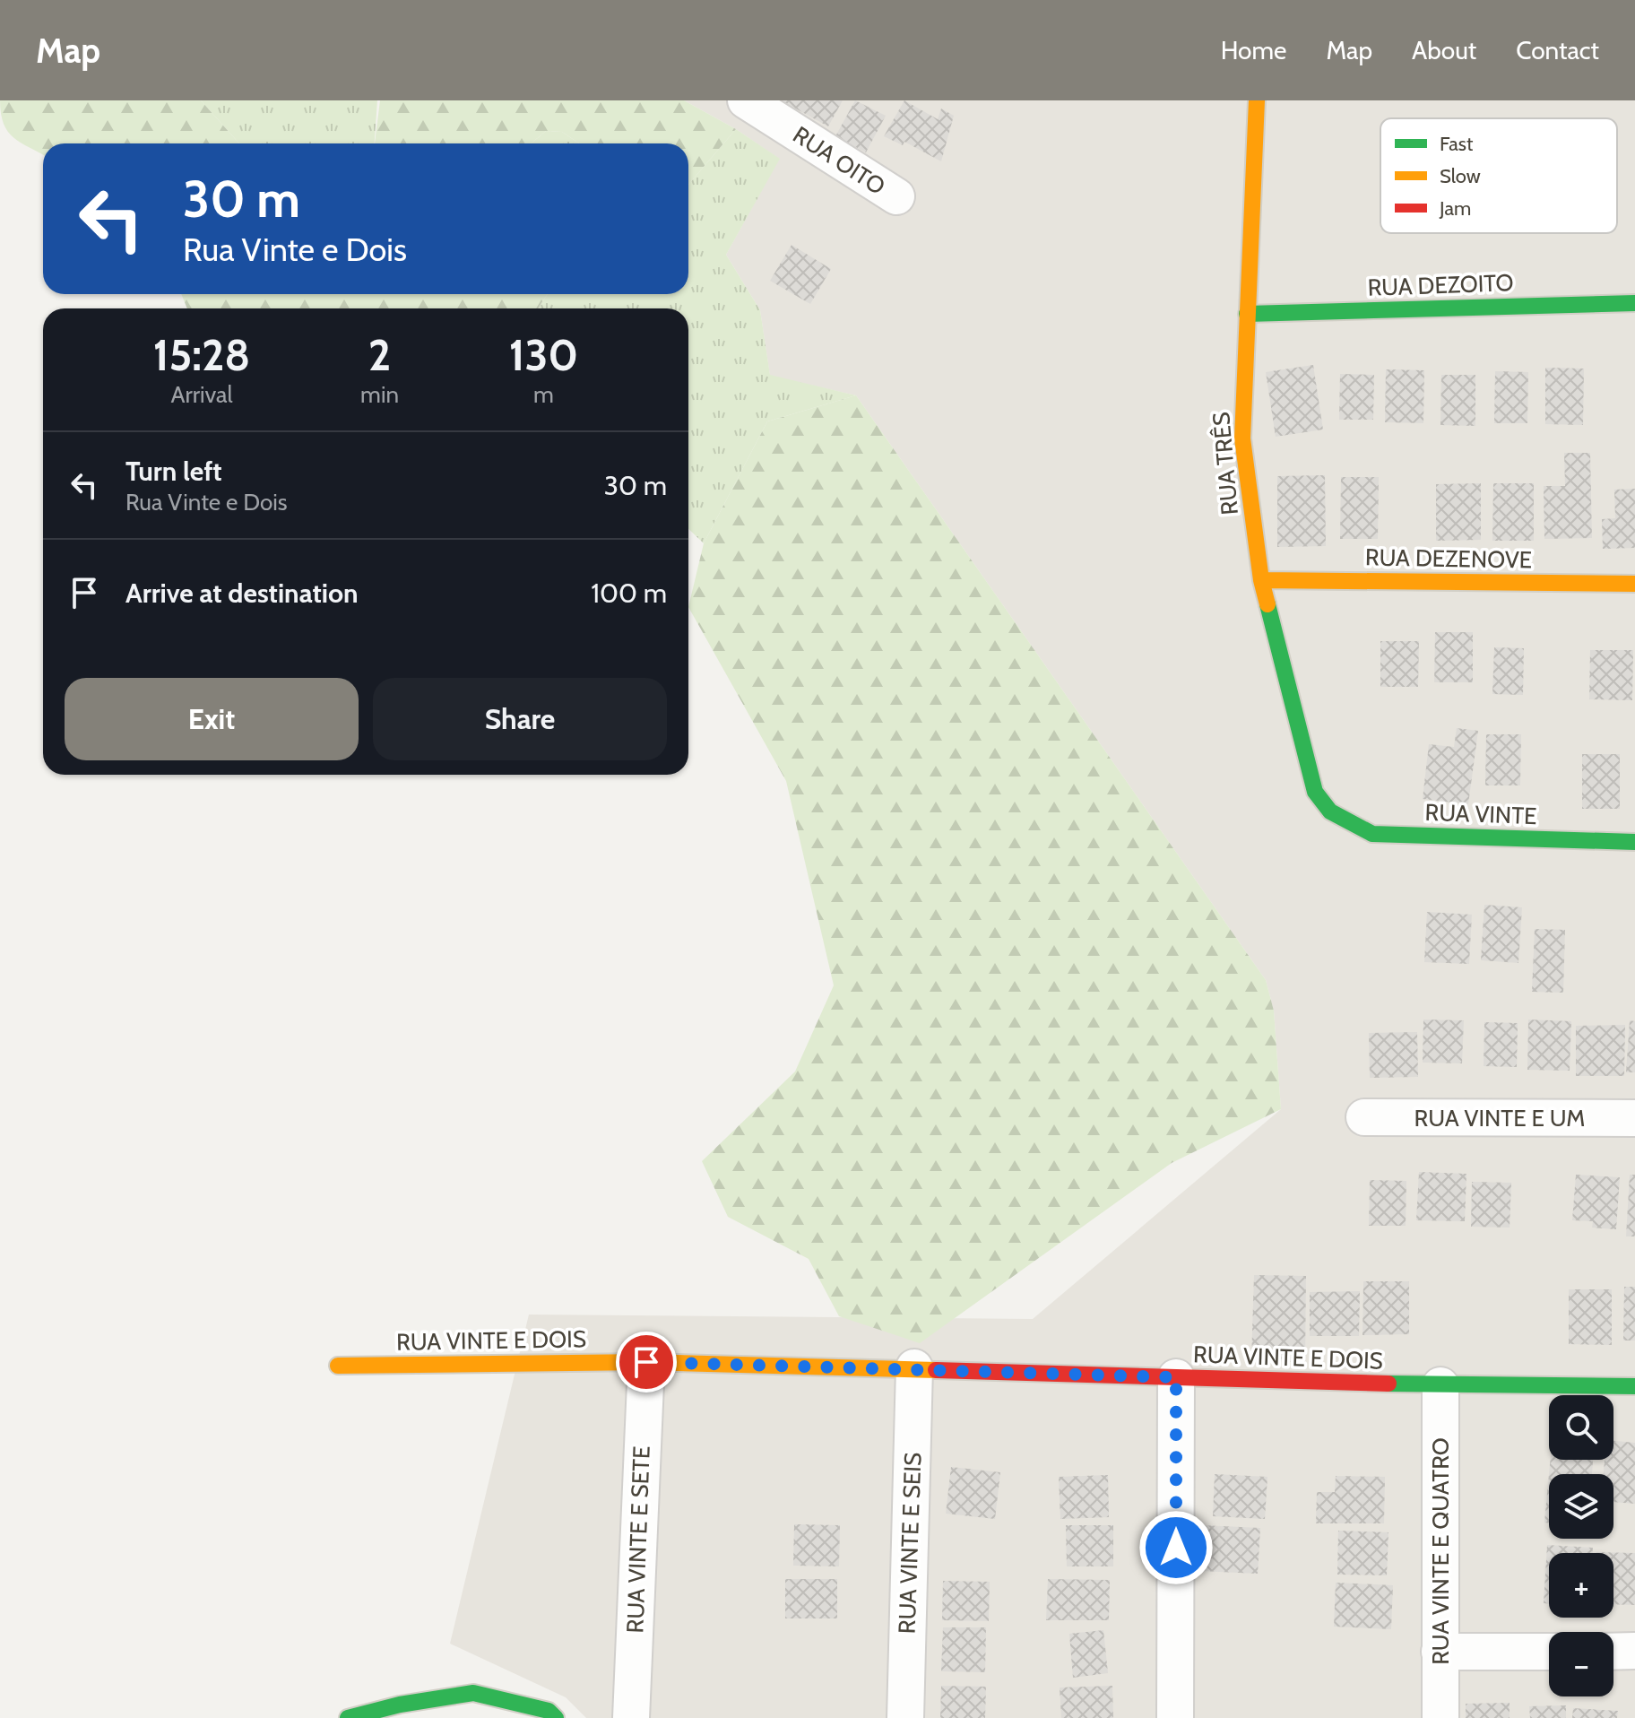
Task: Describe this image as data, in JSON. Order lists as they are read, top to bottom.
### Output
{
  "streets": {
    "street": [
      "RUA OITO",
      "RUA DEZOITO",
      "RUA TRÊS",
      "RUA DEZENOVE",
      "RUA VINTE",
      "RUA VINTE E UM",
      "RUA VINTE E DOIS",
      "RUA VINTE E SETE",
      "RUA VINTE E SEIS",
      "RUA VINTE E QUATRO"
    ]
  },
  "crossings": [
    ["RUA DEZOITO", "RUA TRÊS"],
    ["RUA TRÊS", "RUA DEZENOVE"],
    ["RUA TRÊS", "RUA VINTE"],
    ["RUA VINTE E DOIS", "RUA VINTE E SETE"],
    ["RUA VINTE E DOIS", "RUA VINTE E SEIS"],
    ["RUA VINTE E DOIS", "RUA VINTE E QUATRO"]
  ],
  "legend": ["Fast", "Slow", "Jam"],
  "page": {
    "header": "Map",
    "nav": [
      "Home",
      "Map",
      "About",
      "Contact"
    ],
    "turn": ["30 m", "Rua Vinte e Dois"],
    "eta": [
      "15:28",
      "Arrival",
      "2",
      "min",
      "130",
      "m"
    ],
    "list": [
      {
        "name": "Turn left",
        "note": "Rua Vinte e Dois",
        "value": "30 m"
      },
      {
        "name": "Arrive at destination",
        "value": "100 m"
      }
    ],
    "buttons": ["Exit", "Share"],
    "map_buttons": ["+", "−"]
  }
}
